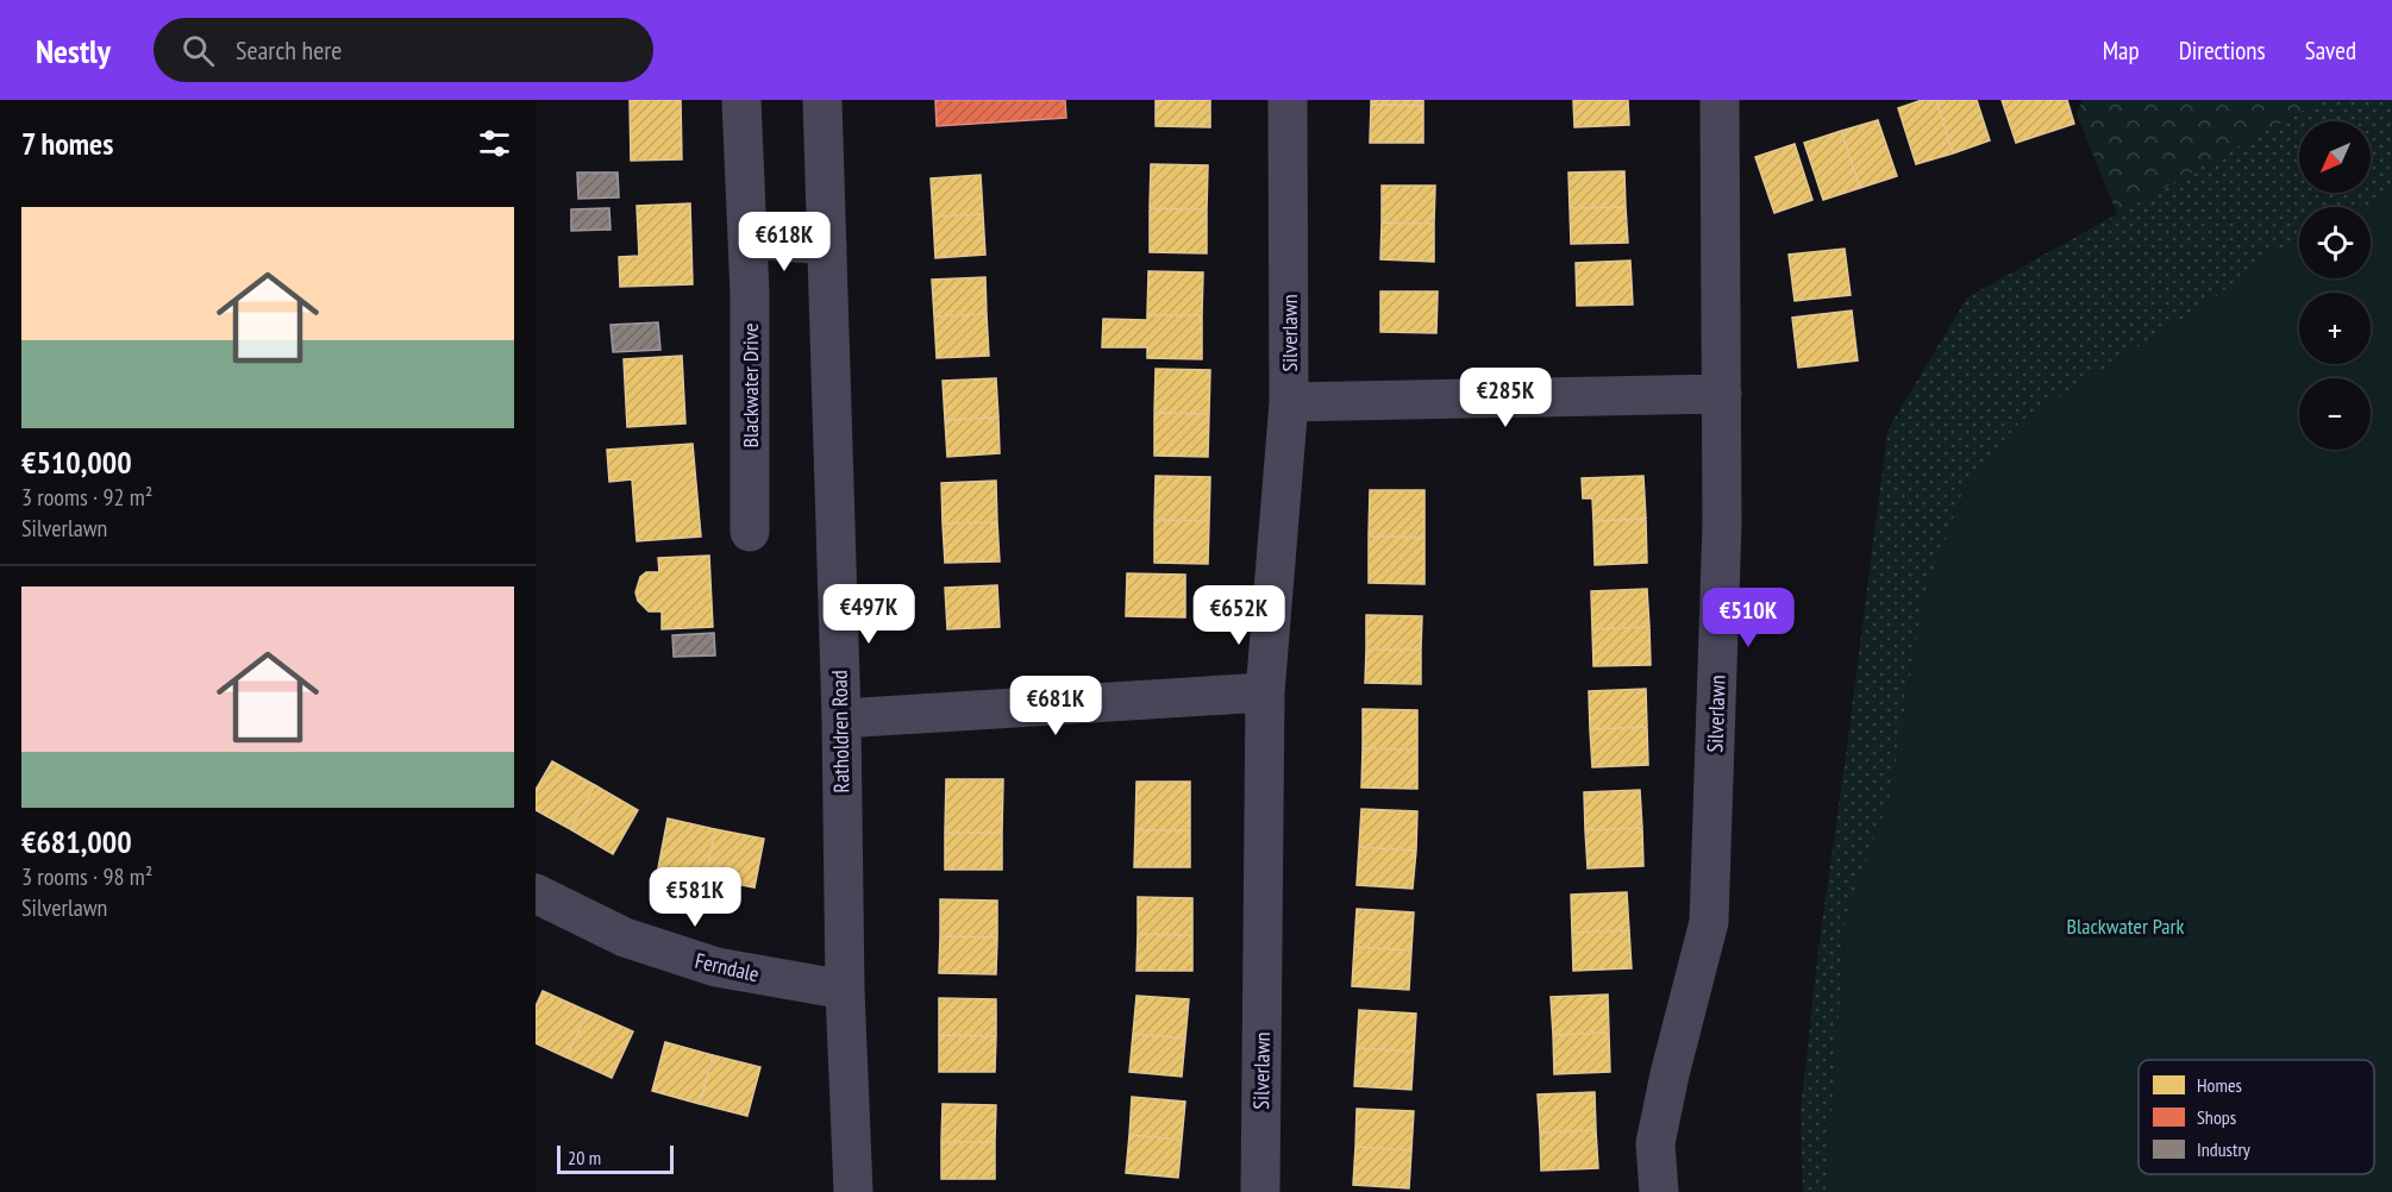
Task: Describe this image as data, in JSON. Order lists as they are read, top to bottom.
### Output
{
  "streets": {
    "street": [
      "Silverlawn",
      "Blackwater Drive",
      "Ratholdren Road",
      "Ferndale"
    ]
  },
  "crossings": [
    ["Ratholdren Road", "Ferndale"]
  ],
  "parks": ["Blackwater Park"],
  "legend": ["Homes", "Shops", "Industry"],
  "scale_bar": "20 m",
  "north": "bottom left",
  "page": {
    "header": "Nestly",
    "search": "Search here",
    "nav": ["Map", "Directions", "Saved"],
    "heading": "7 homes",
    "map_buttons": ["+", "−"],
    "list": [
      {
        "name": "€510,000",
        "note": "3 rooms · 92 m² · Silverlawn"
      },
      {
        "name": "€681,000",
        "note": "3 rooms · 98 m² · Silverlawn"
      }
    ],
    "price": [
      "€618K",
      "€285K",
      "€497K",
      "€652K",
      "€510K",
      "€681K",
      "€581K"
    ],
    "scale": "20 m"
  }
}
